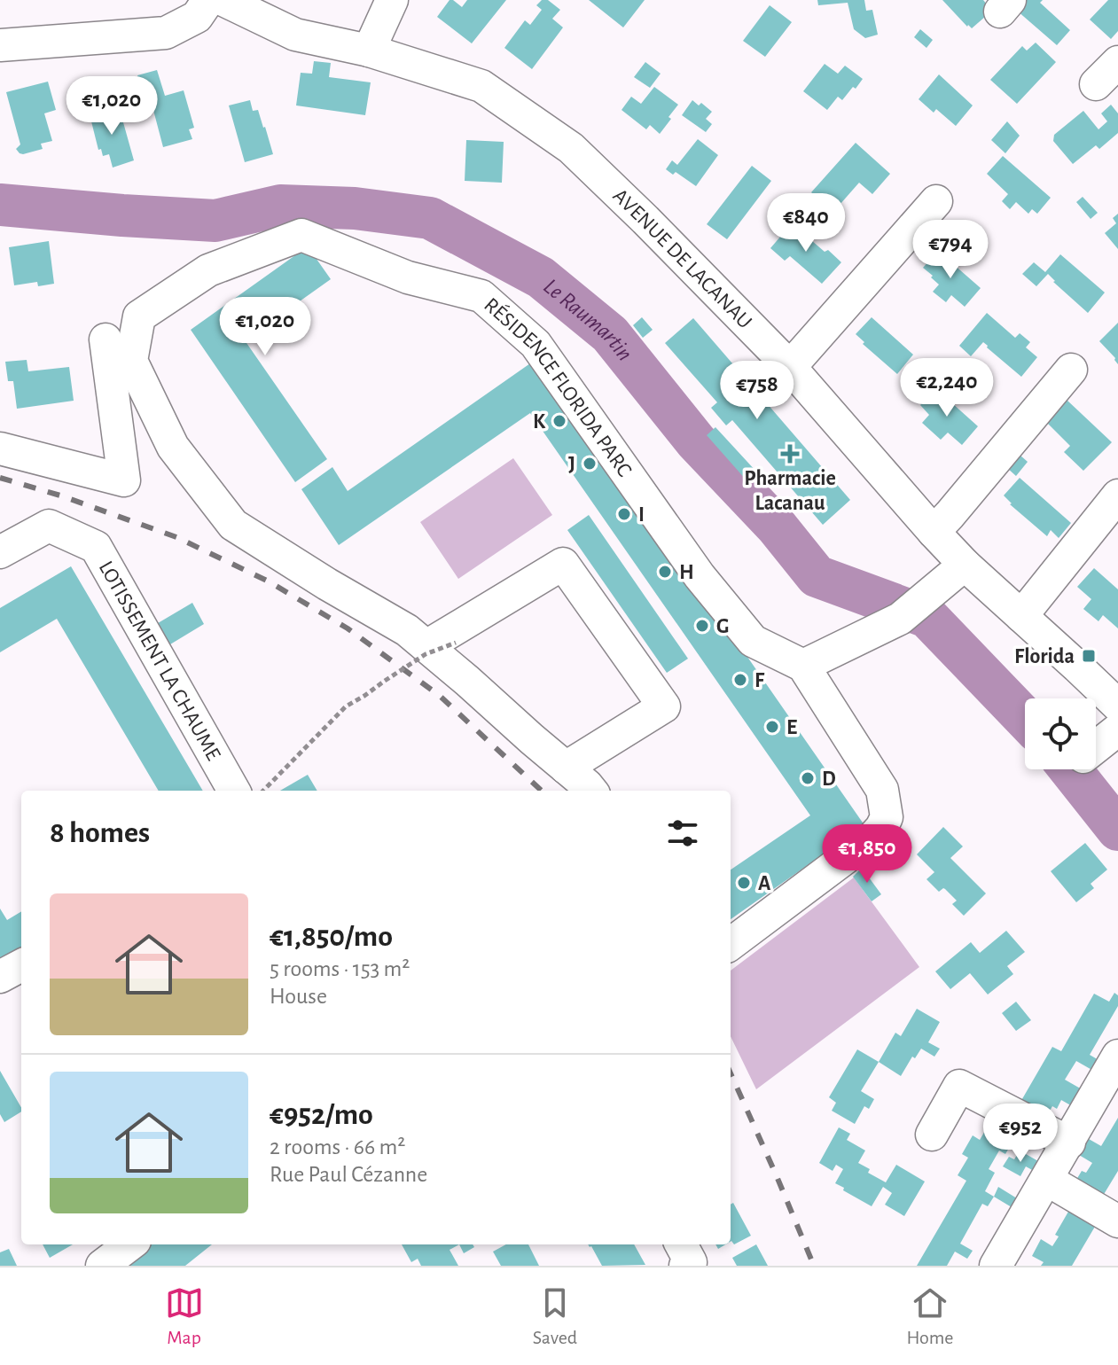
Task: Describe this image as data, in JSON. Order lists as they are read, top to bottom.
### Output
{
  "streets": {
    "street": ["AVENUE DE LACANAU", "RÉSIDENCE FLORIDA PARC", "LOTISSEMENT LA CHAUME"]
  },
  "water": ["Le Raumartin"],
  "places": {
    "other": [
      "K",
      "J",
      "I",
      "H",
      "G",
      "F",
      "E",
      "D",
      "A"
    ],
    "health": ["Pharmacie Lacanau"],
    "transit": ["Florida"]
  },
  "page": {
    "price": [
      "€1,020",
      "€840",
      "€794",
      "€1,020",
      "€2,240",
      "€758",
      "€1,850",
      "€952"
    ],
    "heading": "8 homes",
    "list": [
      {
        "name": "€1,850/mo",
        "note": "5 rooms · 153 m² · House"
      },
      {
        "name": "€952/mo",
        "note": "2 rooms · 66 m² · Rue Paul Cézanne"
      }
    ],
    "tabs": ["Map", "Saved", "Home"]
  }
}
